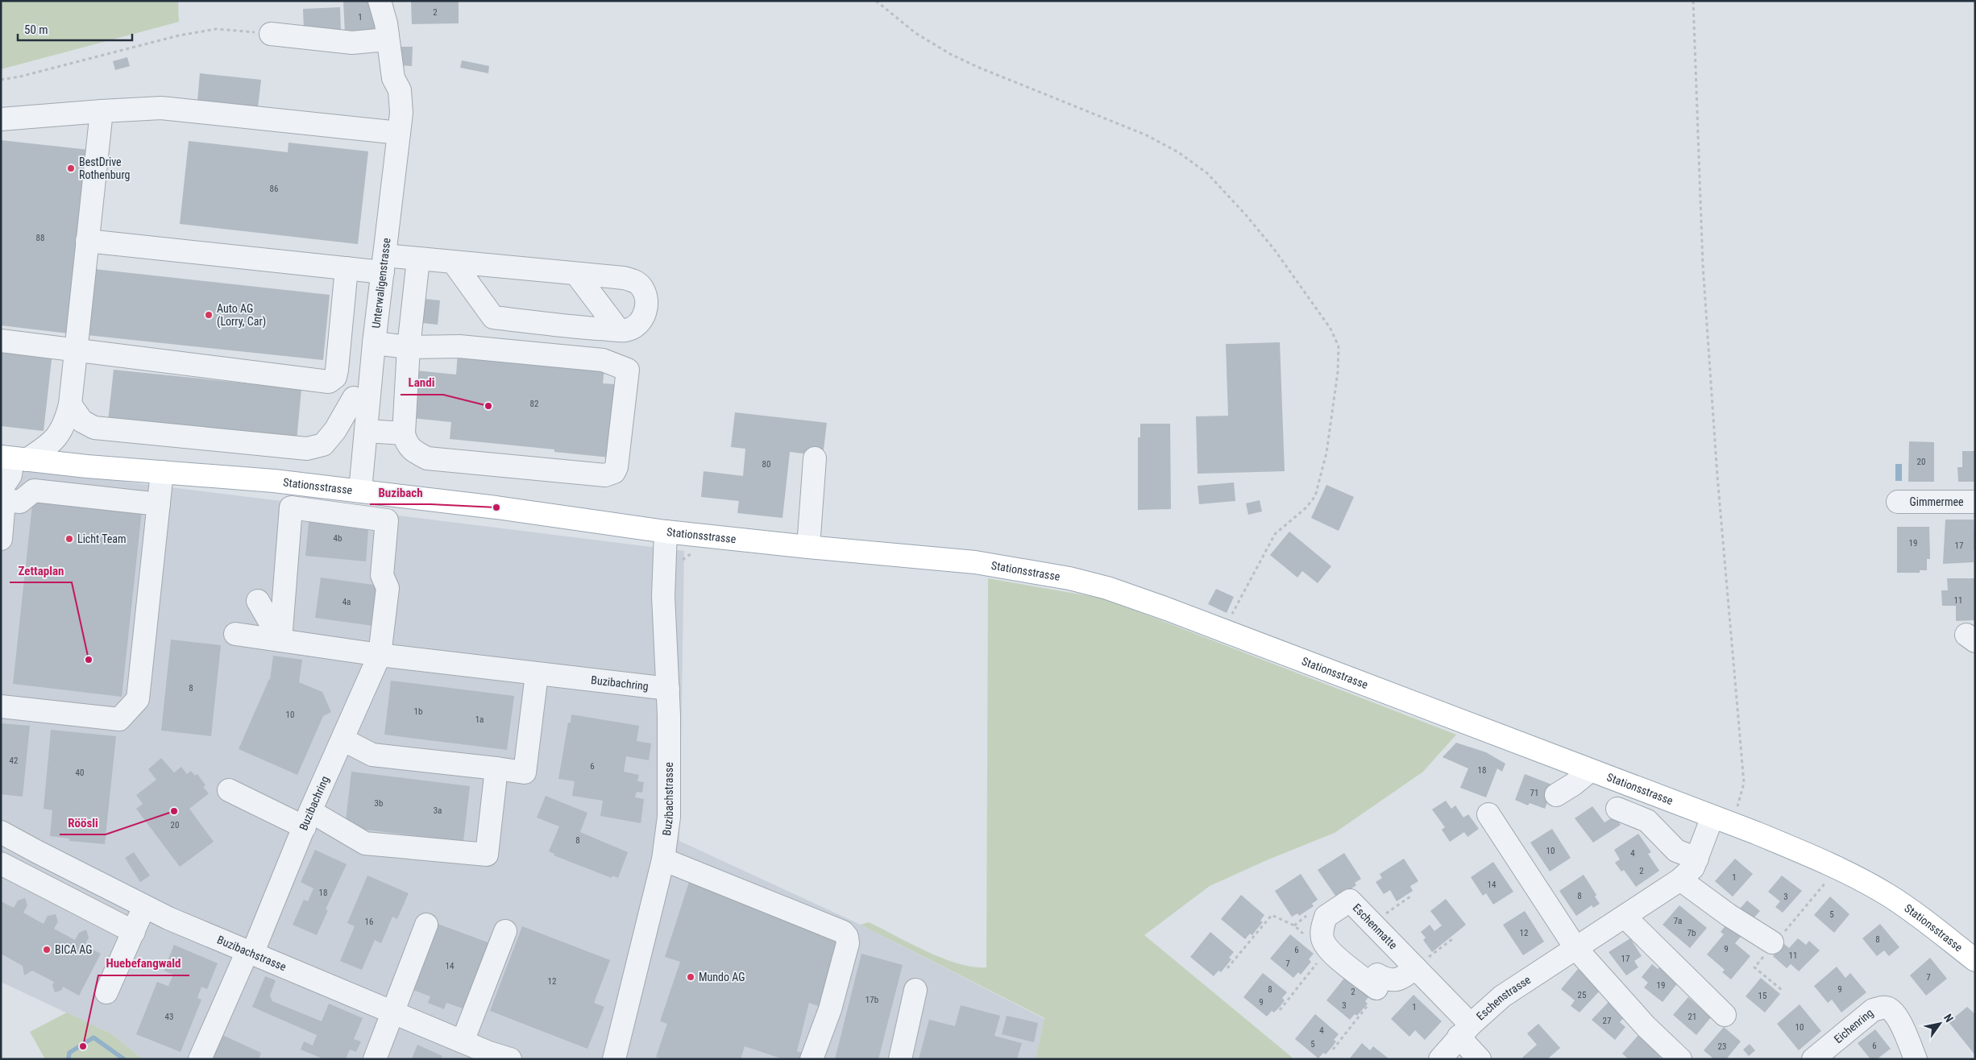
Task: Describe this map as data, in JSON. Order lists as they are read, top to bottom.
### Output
{
  "streets": {
    "main road": ["Stationsstrasse"],
    "street": [
      "Unterwaligenstrasse",
      "Gimmermee",
      "Buzibachring",
      "Buzibachstrasse",
      "Eschenmatte",
      "Eschenstrasse",
      "Eichenring"
    ]
  },
  "crossings": [
    ["Unterwaligenstrasse", "Stationsstrasse"],
    ["Stationsstrasse", "Buzibachstrasse"],
    ["Stationsstrasse", "Eschenstrasse"],
    ["Buzibachring", "Buzibachstrasse"],
    ["Eschenmatte", "Eschenstrasse"]
  ],
  "places": [
    "BestDrive Rothenburg",
    "Auto AG (Lorry, Car)",
    "Landi",
    "Buzibach",
    "Licht Team",
    "Zettaplan",
    "Röösli",
    "BICA AG",
    "Mundo AG",
    "Huebefangwald"
  ],
  "house_numbers": [
    "2",
    "1",
    "86",
    "88",
    "82",
    "20",
    "80",
    "4b",
    "19",
    "17",
    "11",
    "4a",
    "8",
    "1b",
    "10",
    "1a",
    "42",
    "6",
    "18",
    "40",
    "71",
    "3b",
    "3a",
    "20",
    "8",
    "10",
    "4",
    "2",
    "1",
    "14",
    "18",
    "8",
    "3",
    "5",
    "7a",
    "16",
    "12",
    "7b",
    "8",
    "9",
    "6",
    "11",
    "17",
    "7",
    "14",
    "7",
    "12",
    "19",
    "8",
    "9",
    "2",
    "25",
    "15",
    "17b",
    "9",
    "3",
    "1",
    "43",
    "21",
    "27",
    "10",
    "4",
    "5",
    "6",
    "23"
  ],
  "scale_bar": "50 m",
  "north": "top right"
}
